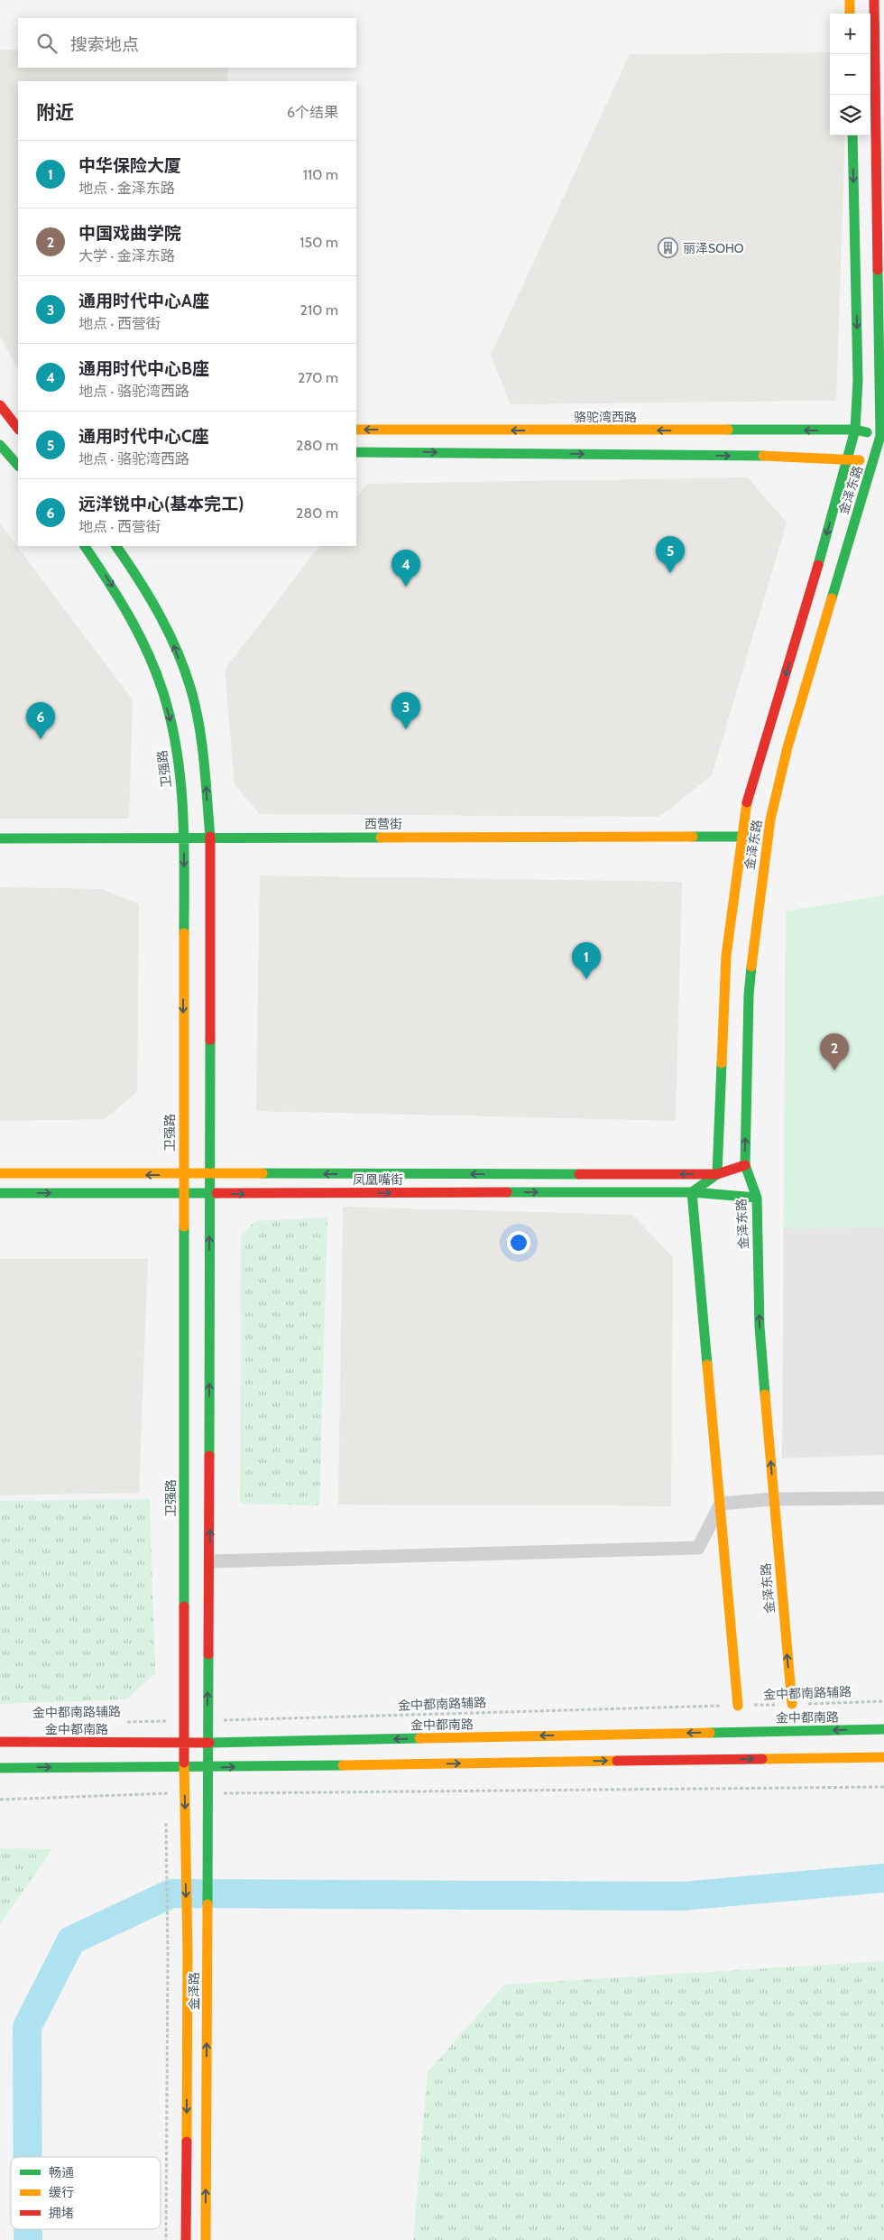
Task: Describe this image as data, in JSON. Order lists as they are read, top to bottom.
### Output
{
  "streets": {
    "street": [
      "骆驼湾西路",
      "金泽东路",
      "卫强路",
      "西营街",
      "凤凰嘴街",
      "金中都南路",
      "金泽路"
    ],
    "path": ["金中都南路辅路"]
  },
  "crossings": [
    ["骆驼湾西路", "金泽东路"],
    ["金泽东路", "西营街"],
    ["金泽东路", "凤凰嘴街"],
    ["金泽东路", "金中都南路辅路"],
    ["卫强路", "西营街"],
    ["卫强路", "凤凰嘴街"],
    ["卫强路", "金中都南路辅路"],
    ["卫强路", "金中都南路"],
    ["卫强路", "金泽路"],
    ["金中都南路", "金泽路"]
  ],
  "places": {
    "building": ["丽泽SOHO"]
  },
  "legend": ["畅通", "缓行", "拥堵"],
  "page": {
    "map_buttons": ["+", "−"],
    "search": "搜索地点",
    "heading": ["附近", "6个结果"],
    "list": [
      {
        "mark": "1",
        "name": "中华保险大厦",
        "note": "地点 · 金泽东路",
        "value": "110 m"
      },
      {
        "mark": "2",
        "name": "中国戏曲学院",
        "note": "大学 · 金泽东路",
        "value": "150 m"
      },
      {
        "mark": "3",
        "name": "通用时代中心A座",
        "note": "地点 · 西营街",
        "value": "210 m"
      },
      {
        "mark": "4",
        "name": "通用时代中心B座",
        "note": "地点 · 骆驼湾西路",
        "value": "270 m"
      },
      {
        "mark": "5",
        "name": "通用时代中心C座",
        "note": "地点 · 骆驼湾西路",
        "value": "280 m"
      },
      {
        "mark": "6",
        "name": "远洋锐中心(基本完工)",
        "note": "地点 · 西营街",
        "value": "280 m"
      }
    ],
    "pins": [
      "5",
      "4",
      "3",
      "6",
      "1",
      "2"
    ]
  }
}
